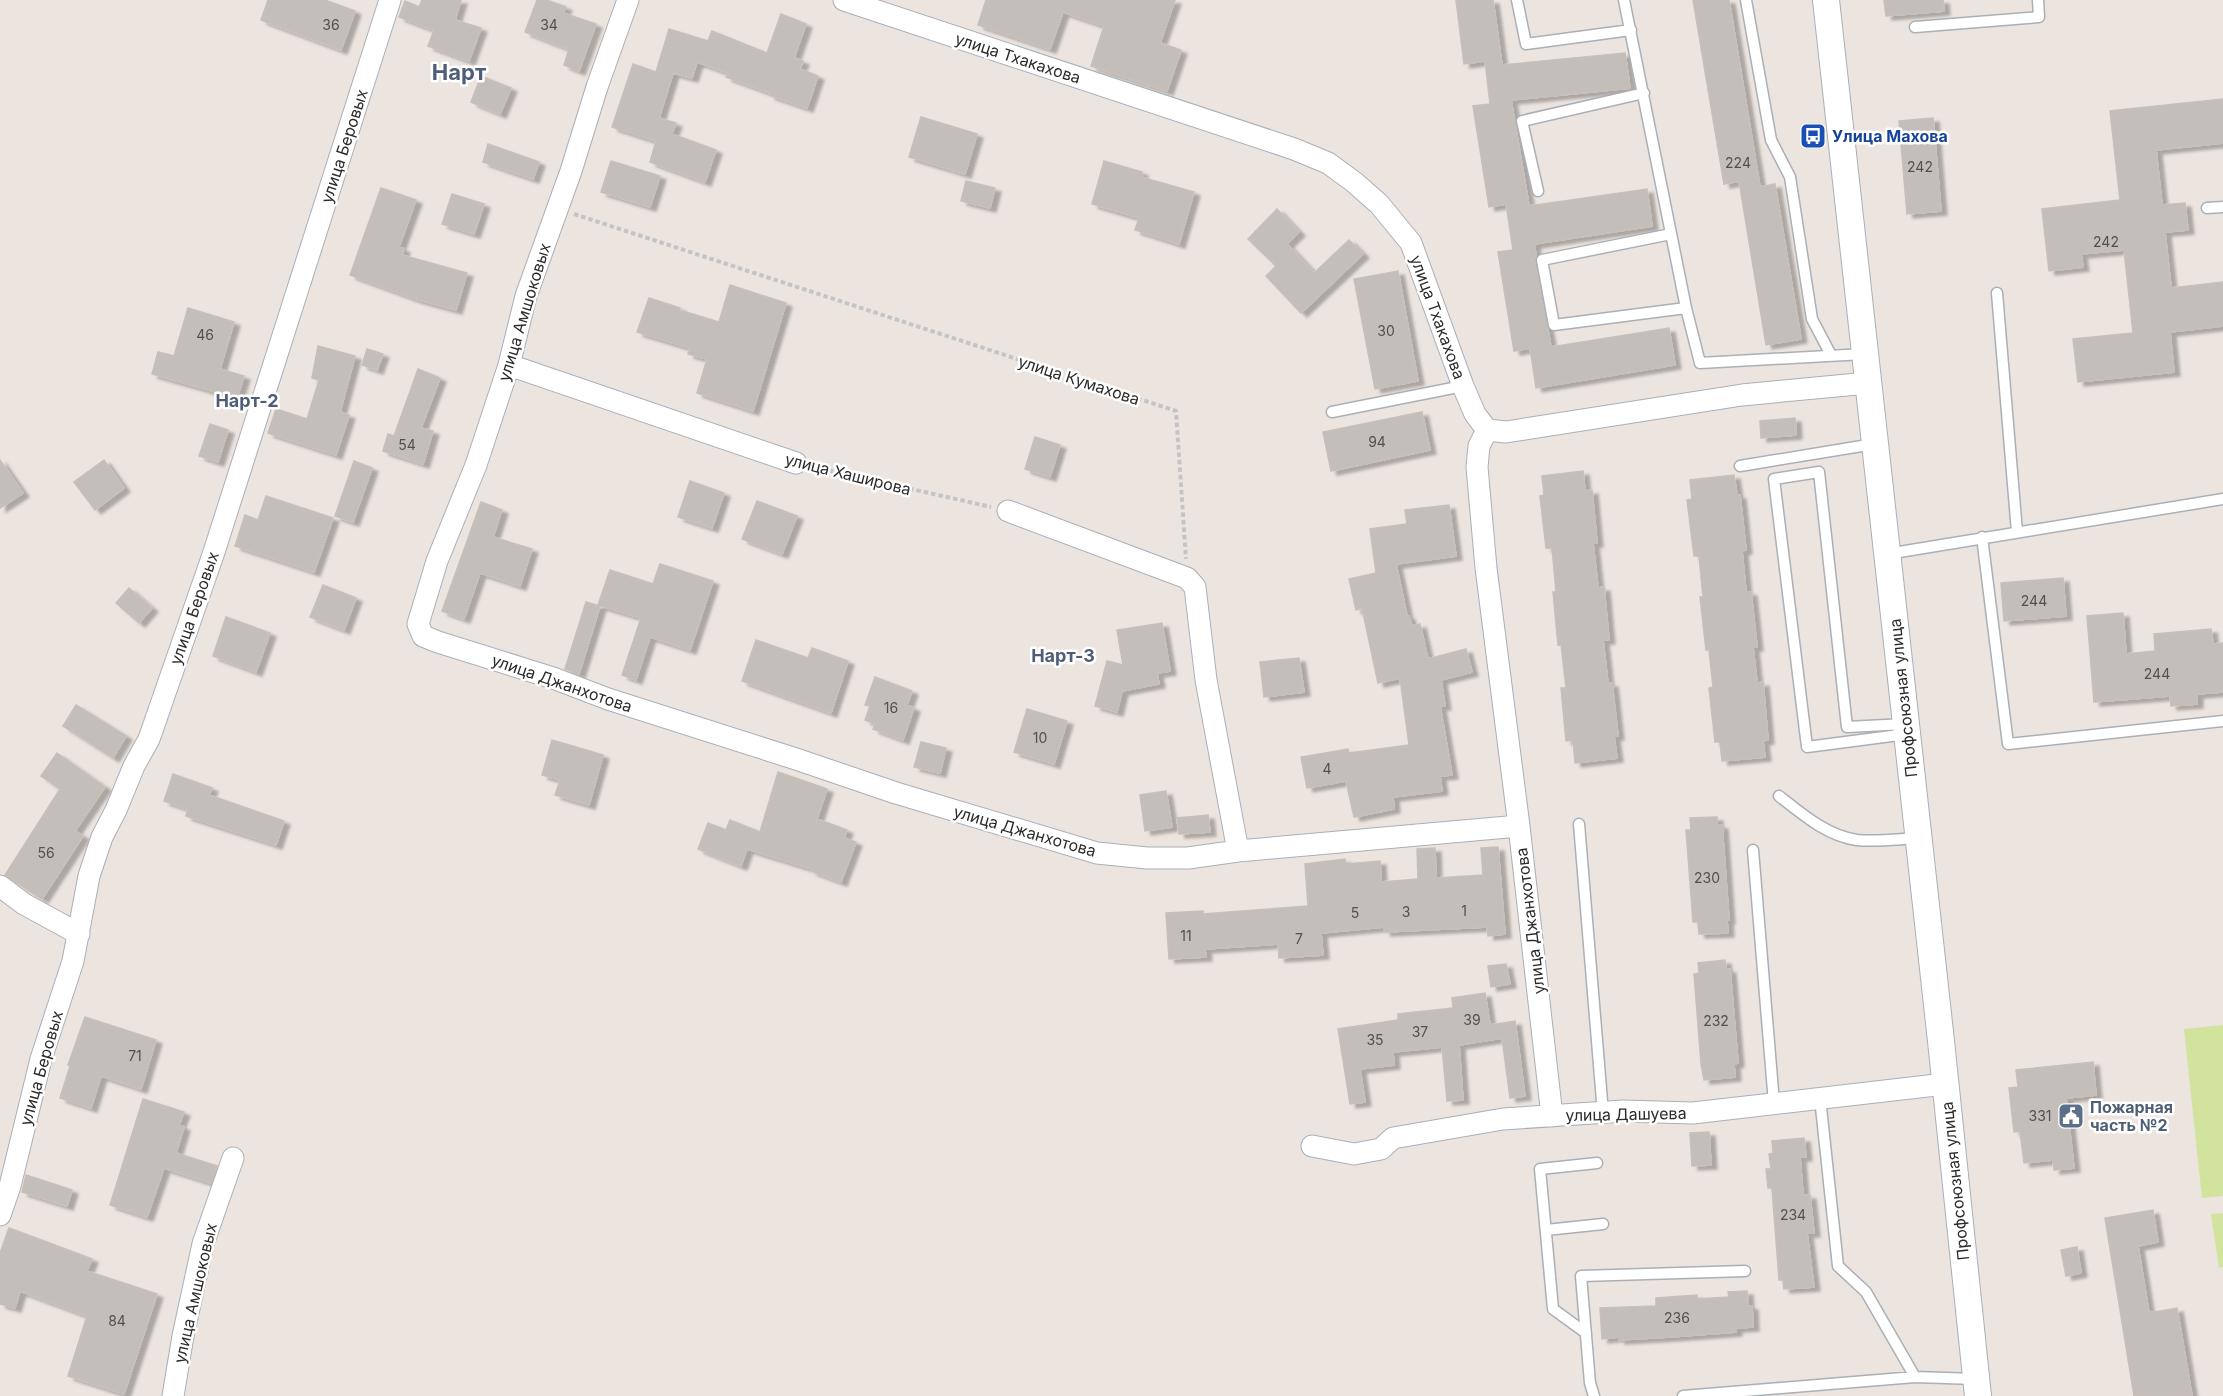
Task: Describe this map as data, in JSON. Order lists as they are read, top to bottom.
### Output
{
  "streets": {
    "street": [
      "улица Тхакахова",
      "улица Беровых",
      "улица Амшоковых",
      "улица Хаширова",
      "улица Джанхотова",
      "Профсоюзная улица",
      "улица Дашуева"
    ],
    "path": ["улица Кумахова"]
  },
  "crossings": [
    ["улица Амшоковых", "улица Кумахова"],
    ["улица Амшоковых", "улица Хаширова"],
    ["улица Амшоковых", "улица Джанхотова"],
    ["улица Джанхотова", "улица Дашуева"],
    ["Профсоюзная улица", "улица Дашуева"]
  ],
  "districts": ["Нарт", "Нарт-2", "Нарт-3"],
  "places": {
    "bus stop": ["Улица Махова"],
    "public building": ["Пожарная часть №2"]
  },
  "house_numbers": [
    "36",
    "34",
    "224",
    "242",
    "242",
    "30",
    "46",
    "94",
    "54",
    "244",
    "244",
    "16",
    "10",
    "4",
    "56",
    "230",
    "1",
    "3",
    "5",
    "11",
    "7",
    "39",
    "232",
    "37",
    "35",
    "71",
    "331",
    "234",
    "236",
    "84"
  ]
}
